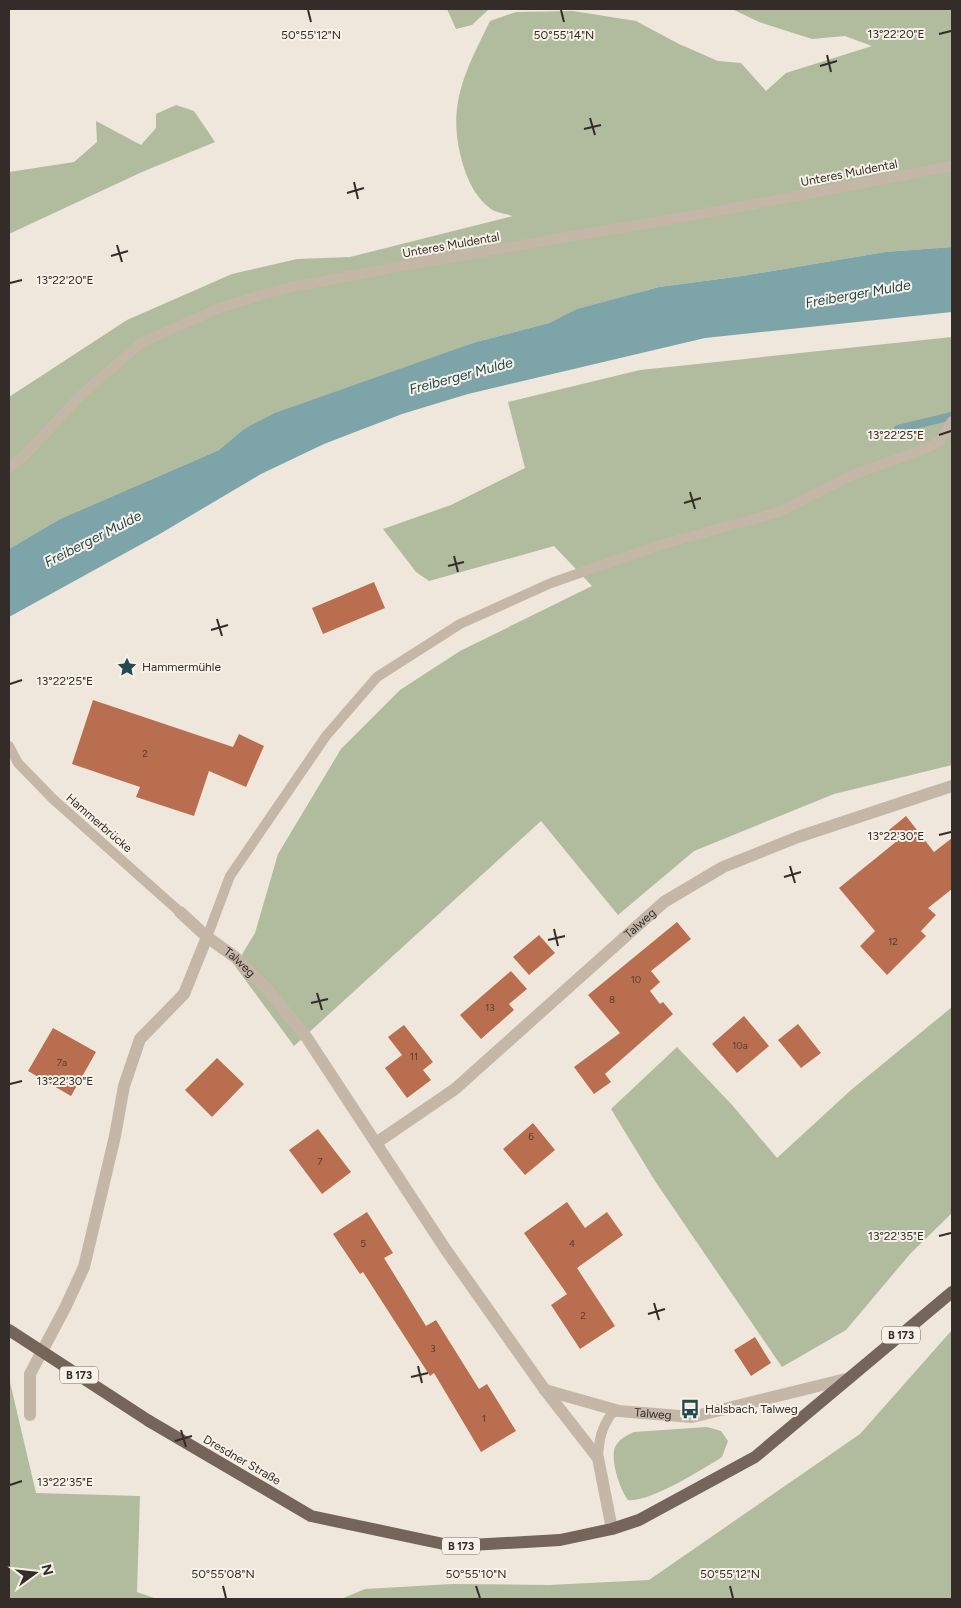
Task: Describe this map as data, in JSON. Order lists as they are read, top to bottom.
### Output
{
  "streets": {
    "main road": ["B 173", "Dresdner Straße"],
    "street": ["Talweg"],
    "lane": ["Unteres Muldental", "Hammerbrücke"]
  },
  "crossings": [
    ["Hammerbrücke", "Talweg"],
    ["Talweg", "B 173"],
    ["B 173", "Dresdner Straße"]
  ],
  "water": ["Freiberger Mulde"],
  "places": {
    "place": ["Hammermühle"],
    "bus stop": ["Halsbach, Talweg"]
  },
  "house_numbers": [
    "2",
    "12",
    "10",
    "8",
    "13",
    "10a",
    "11",
    "7a",
    "6",
    "7",
    "5",
    "4",
    "2",
    "3",
    "1"
  ],
  "north": "right",
  "coordinates": [
    "13°22'20\"E",
    "50°55'12\"N",
    "50°55'14\"N",
    "13°22'25\"E",
    "13°22'30\"E",
    "13°22'35\"E",
    "50°55'08\"N",
    "50°55'10\"N"
  ]
}
